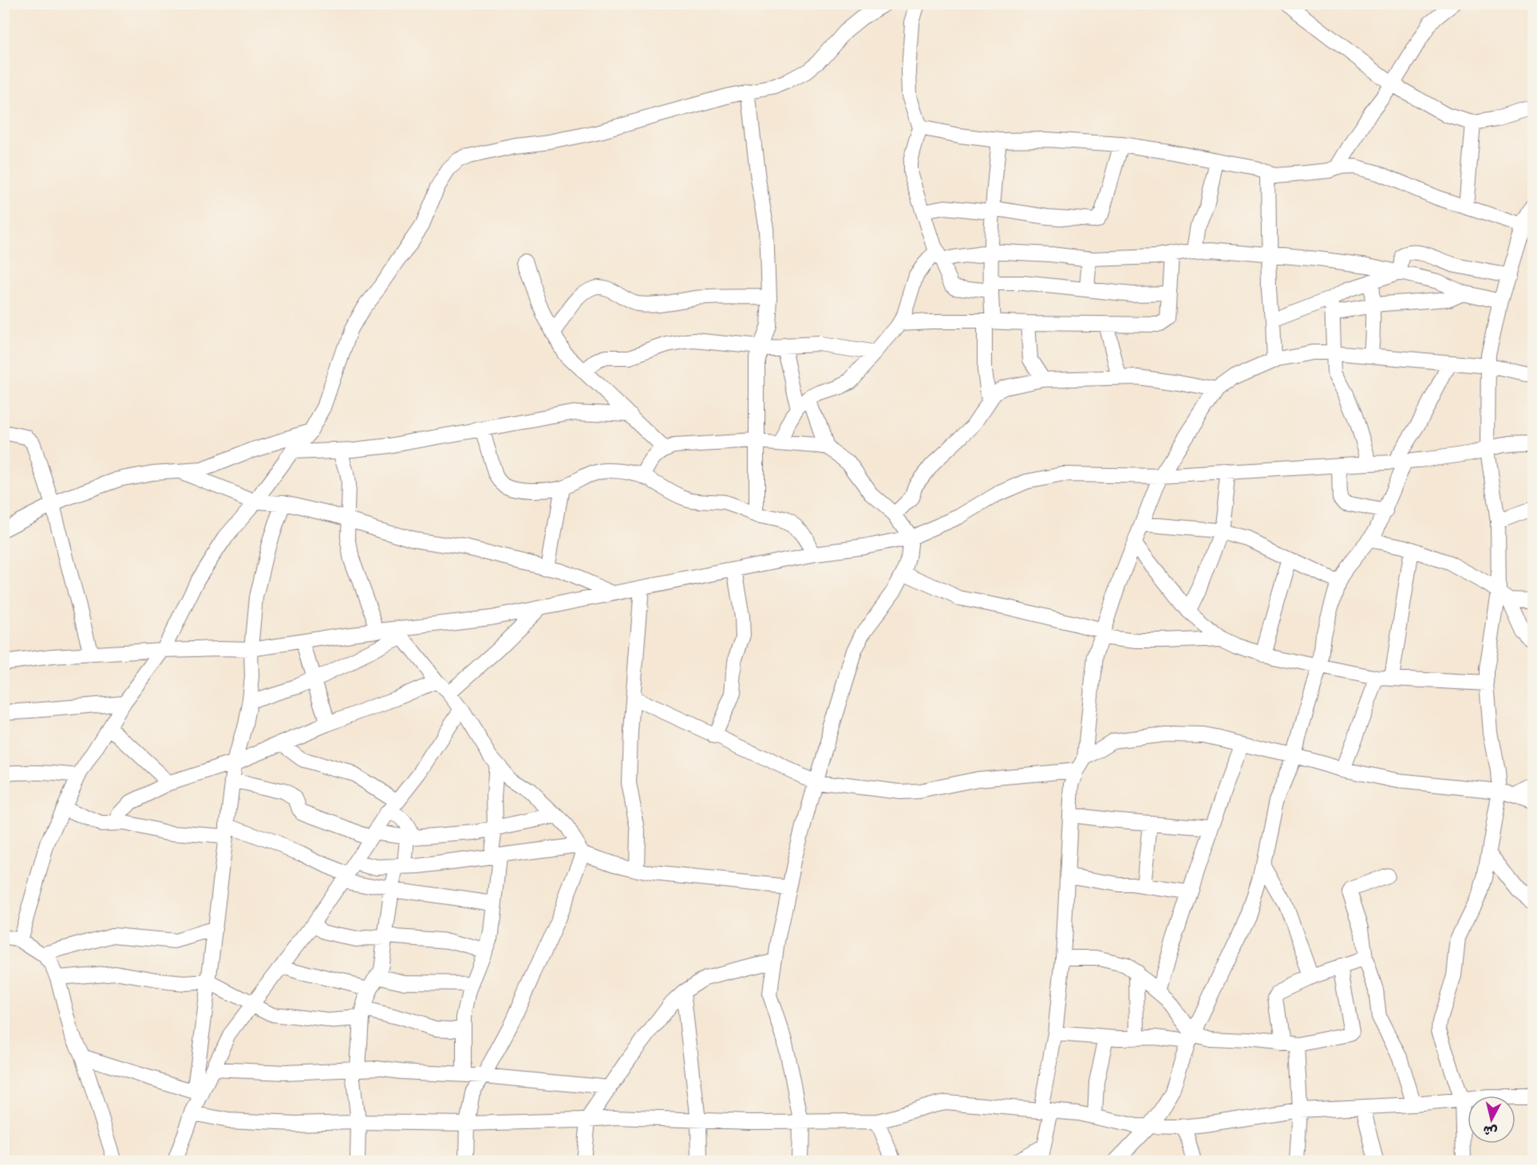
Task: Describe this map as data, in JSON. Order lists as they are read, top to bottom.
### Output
{
  "north": "bottom"
}
